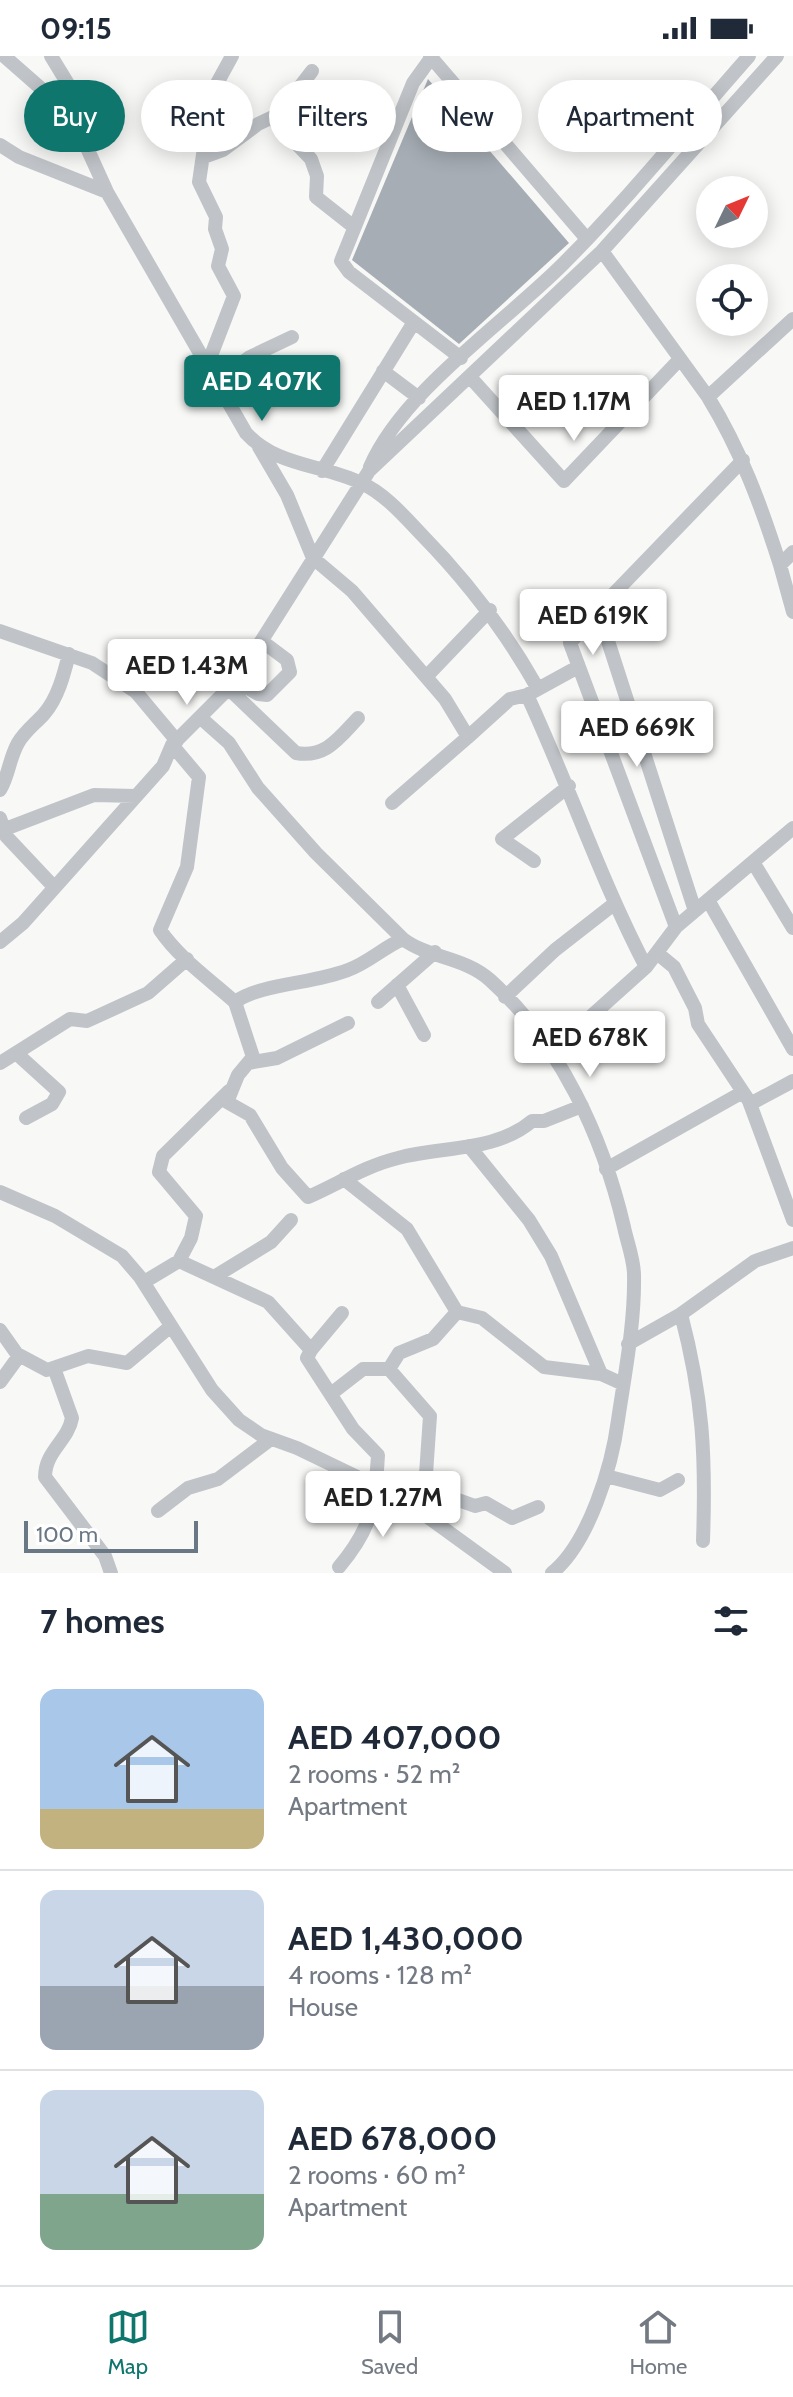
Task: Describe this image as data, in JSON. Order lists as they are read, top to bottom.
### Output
{
  "scale_bar": "100 m",
  "north": "top right",
  "page": {
    "status": "09:15",
    "chip": [
      "Buy",
      "Rent",
      "Filters",
      "New",
      "Apartment"
    ],
    "price": [
      "AED 407K",
      "AED 1.17M",
      "AED 619K",
      "AED 1.43M",
      "AED 669K",
      "AED 678K",
      "AED 1.27M"
    ],
    "scale": "100 m",
    "heading": "7 homes",
    "list": [
      {
        "name": "AED 407,000",
        "note": "2 rooms · 52 m² · Apartment"
      },
      {
        "name": "AED 1,430,000",
        "note": "4 rooms · 128 m² · House"
      },
      {
        "name": "AED 678,000",
        "note": "2 rooms · 60 m² · Apartment"
      }
    ],
    "tabs": ["Map", "Saved", "Home"]
  }
}
